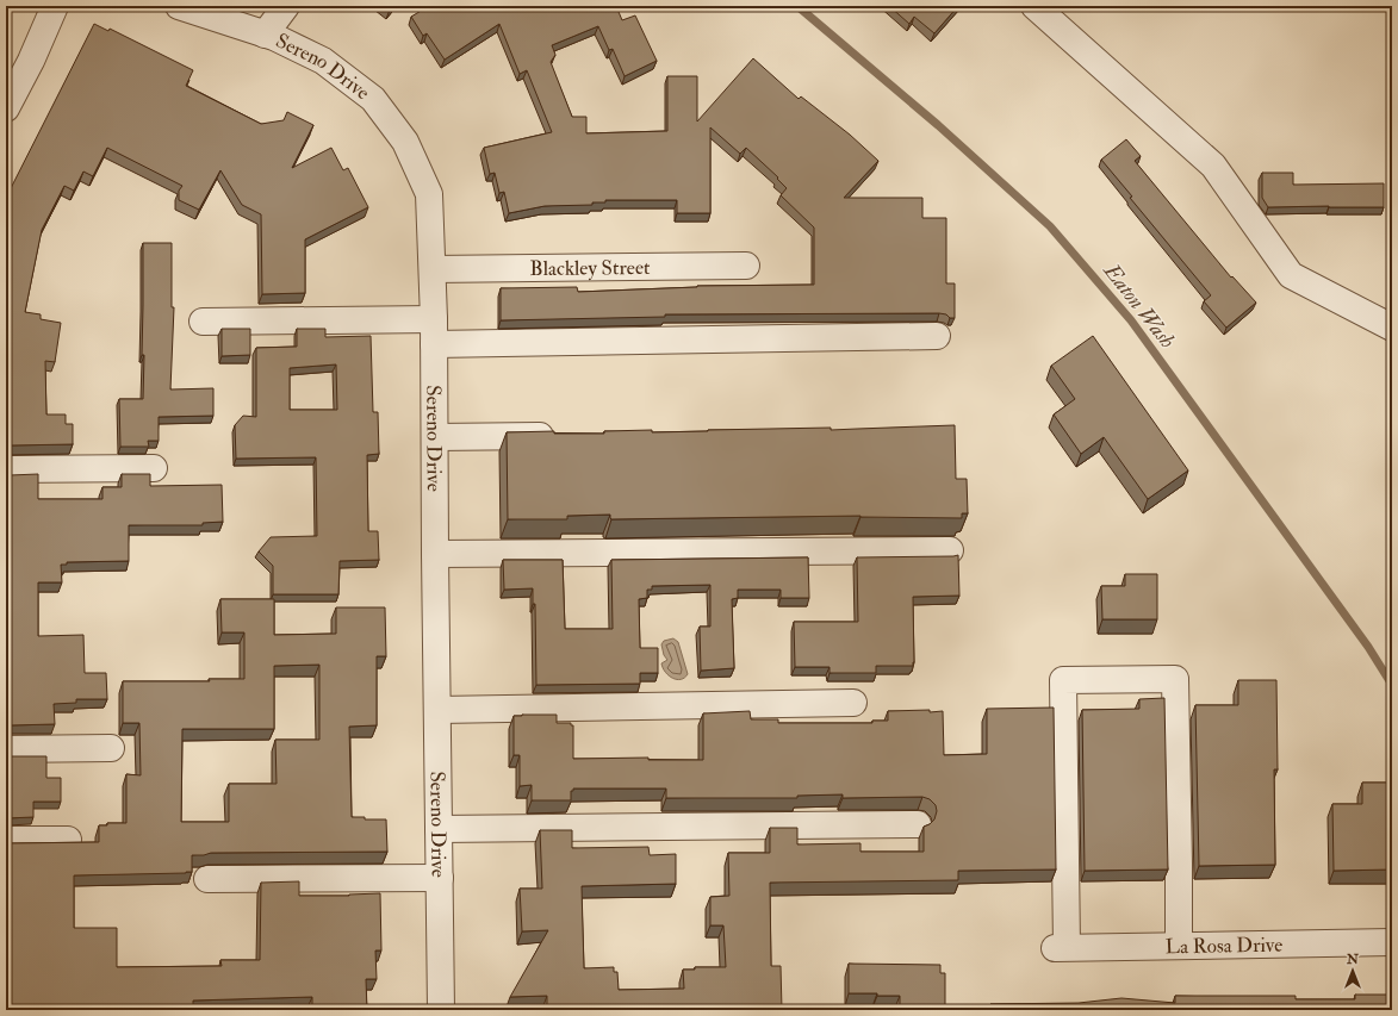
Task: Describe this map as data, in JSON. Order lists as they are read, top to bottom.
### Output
{
  "streets": {
    "street": ["Sereno Drive", "Blackley Street", "La Rosa Drive"]
  },
  "crossings": [
    ["Sereno Drive", "Blackley Street"]
  ],
  "water": ["Eaton Wash"],
  "north": "top"
}
